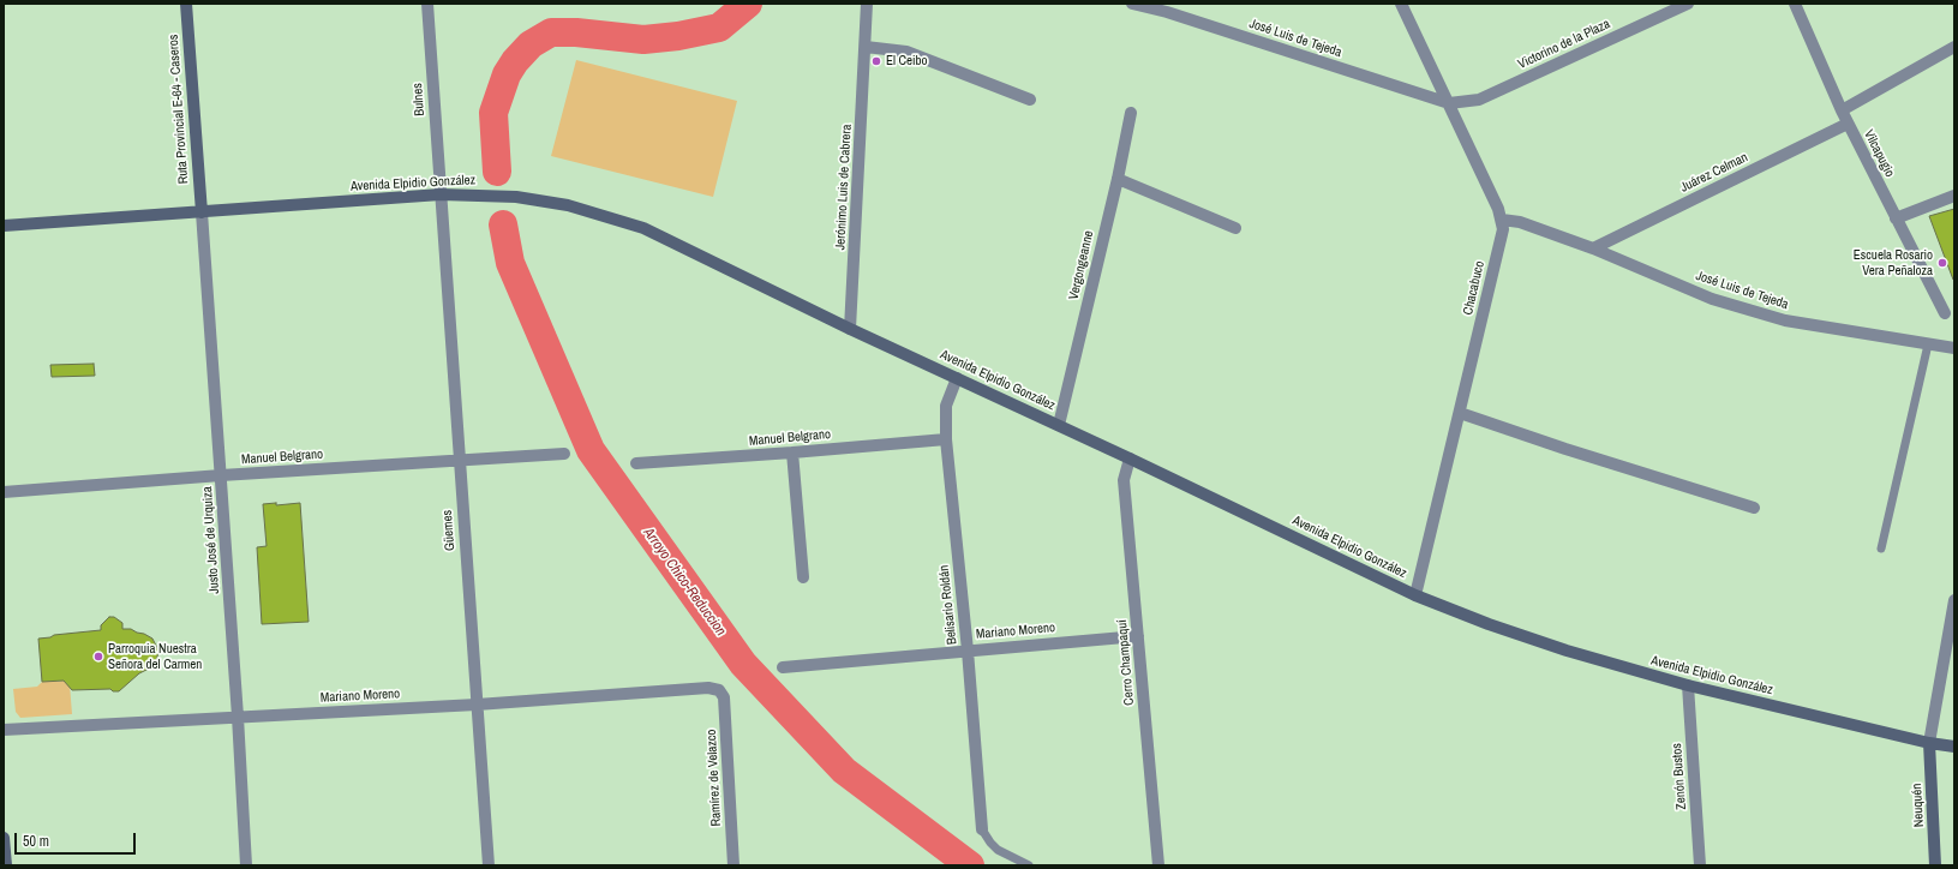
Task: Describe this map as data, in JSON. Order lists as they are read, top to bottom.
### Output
{
  "streets": {
    "main road": ["Ruta Provincial E-64 - Caseros", "Avenida Elpidio González", "Neuquén"],
    "street": [
      "José Luis de Tejeda",
      "Victorino de la Plaza",
      "Bulnes",
      "Vilcapugio",
      "Juárez Celman",
      "Jerónimo Luis de Cabrera",
      "Vergongeanne",
      "Chacabuco",
      "Manuel Belgrano",
      "Güemes",
      "Justo José de Urquiza",
      "Belisario Roldán",
      "Mariano Moreno",
      "Cerro Champaquí",
      "Zenón Bustos",
      "Ramírez de Velazco"
    ]
  },
  "crossings": [
    ["José Luis de Tejeda", "Victorino de la Plaza"],
    ["José Luis de Tejeda", "Juárez Celman"],
    ["José Luis de Tejeda", "Chacabuco"],
    ["Victorino de la Plaza", "Chacabuco"],
    ["Bulnes", "Avenida Elpidio González"],
    ["Bulnes", "Güemes"],
    ["Ruta Provincial E-64 - Caseros", "Avenida Elpidio González"],
    ["Ruta Provincial E-64 - Caseros", "Justo José de Urquiza"],
    ["Vilcapugio", "Juárez Celman"],
    ["Avenida Elpidio González", "Jerónimo Luis de Cabrera"],
    ["Avenida Elpidio González", "Vergongeanne"],
    ["Avenida Elpidio González", "Chacabuco"],
    ["Avenida Elpidio González", "Güemes"],
    ["Avenida Elpidio González", "Justo José de Urquiza"],
    ["Avenida Elpidio González", "Belisario Roldán"],
    ["Avenida Elpidio González", "Cerro Champaquí"],
    ["Avenida Elpidio González", "Zenón Bustos"],
    ["Avenida Elpidio González", "Neuquén"],
    ["Manuel Belgrano", "Güemes"],
    ["Manuel Belgrano", "Justo José de Urquiza"],
    ["Manuel Belgrano", "Belisario Roldán"],
    ["Güemes", "Mariano Moreno"],
    ["Justo José de Urquiza", "Mariano Moreno"],
    ["Belisario Roldán", "Mariano Moreno"],
    ["Mariano Moreno", "Cerro Champaquí"],
    ["Mariano Moreno", "Ramírez de Velazco"]
  ],
  "water": ["Arroyo Chico-Reduccion"],
  "places": ["El Ceibo", "Escuela Rosario Vera Peñaloza", "Parroquia Nuestra Señora del Carmen"],
  "scale_bar": "50 m"
}
